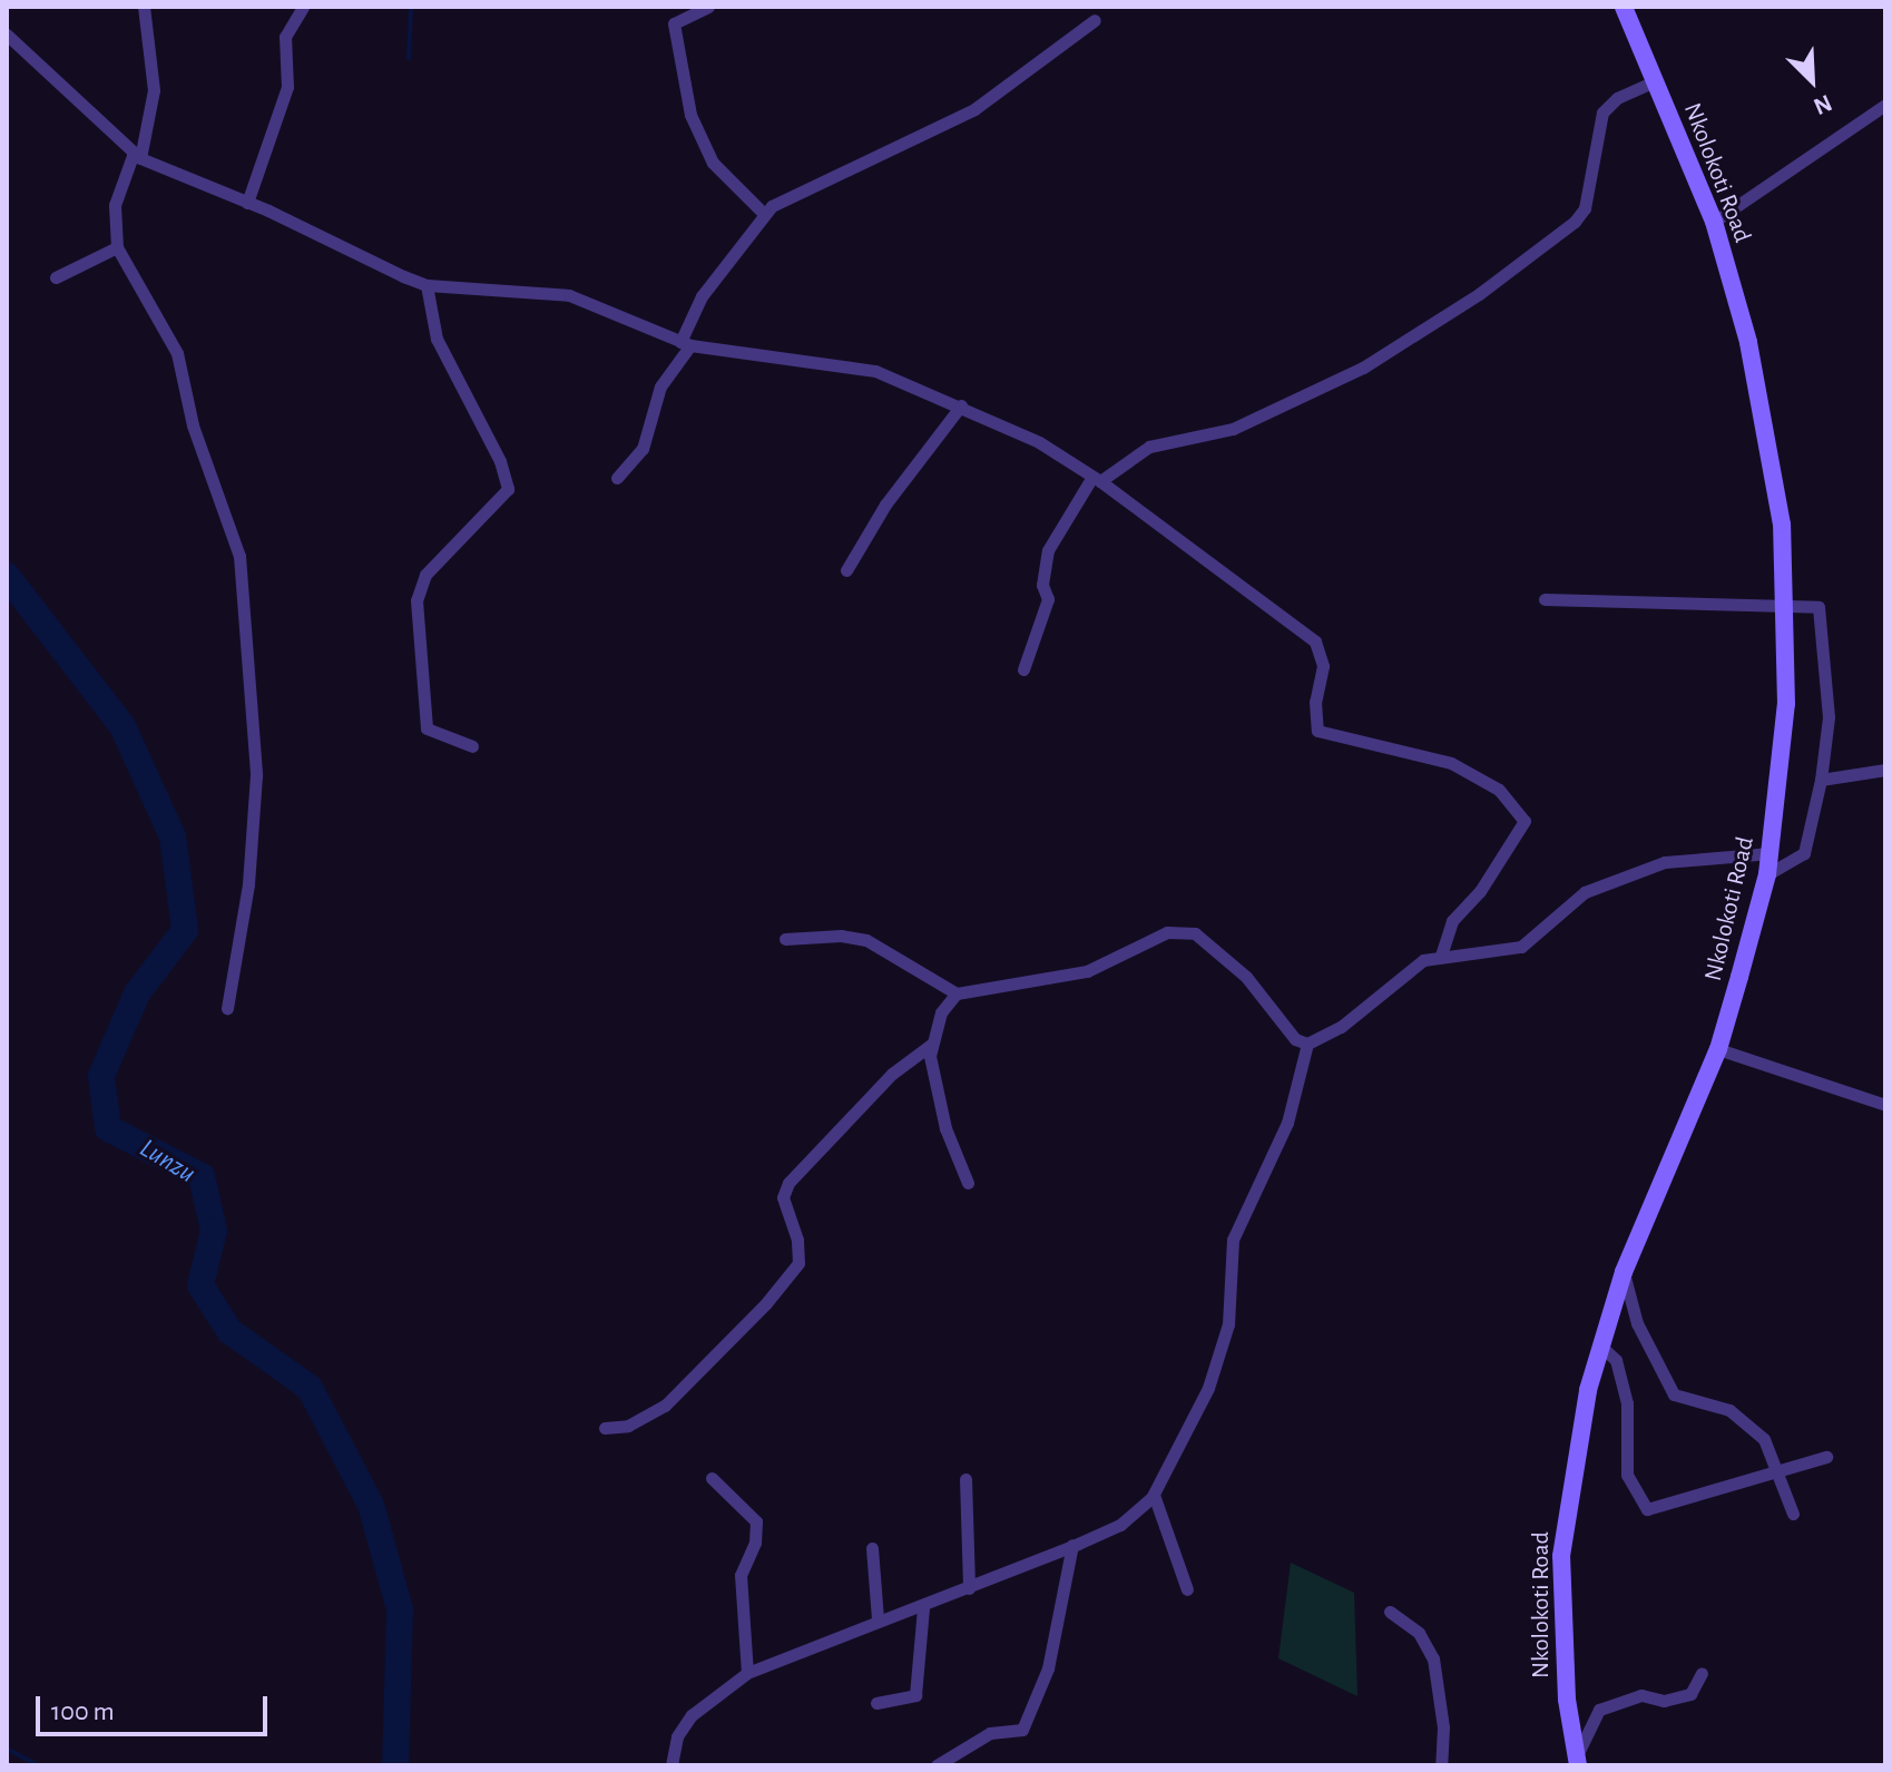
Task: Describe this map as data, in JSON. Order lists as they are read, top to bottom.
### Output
{
  "streets": {
    "main road": ["Nkolokoti Road"]
  },
  "water": ["Lunzu"],
  "scale_bar": "100 m",
  "north": "bottom right"
}
